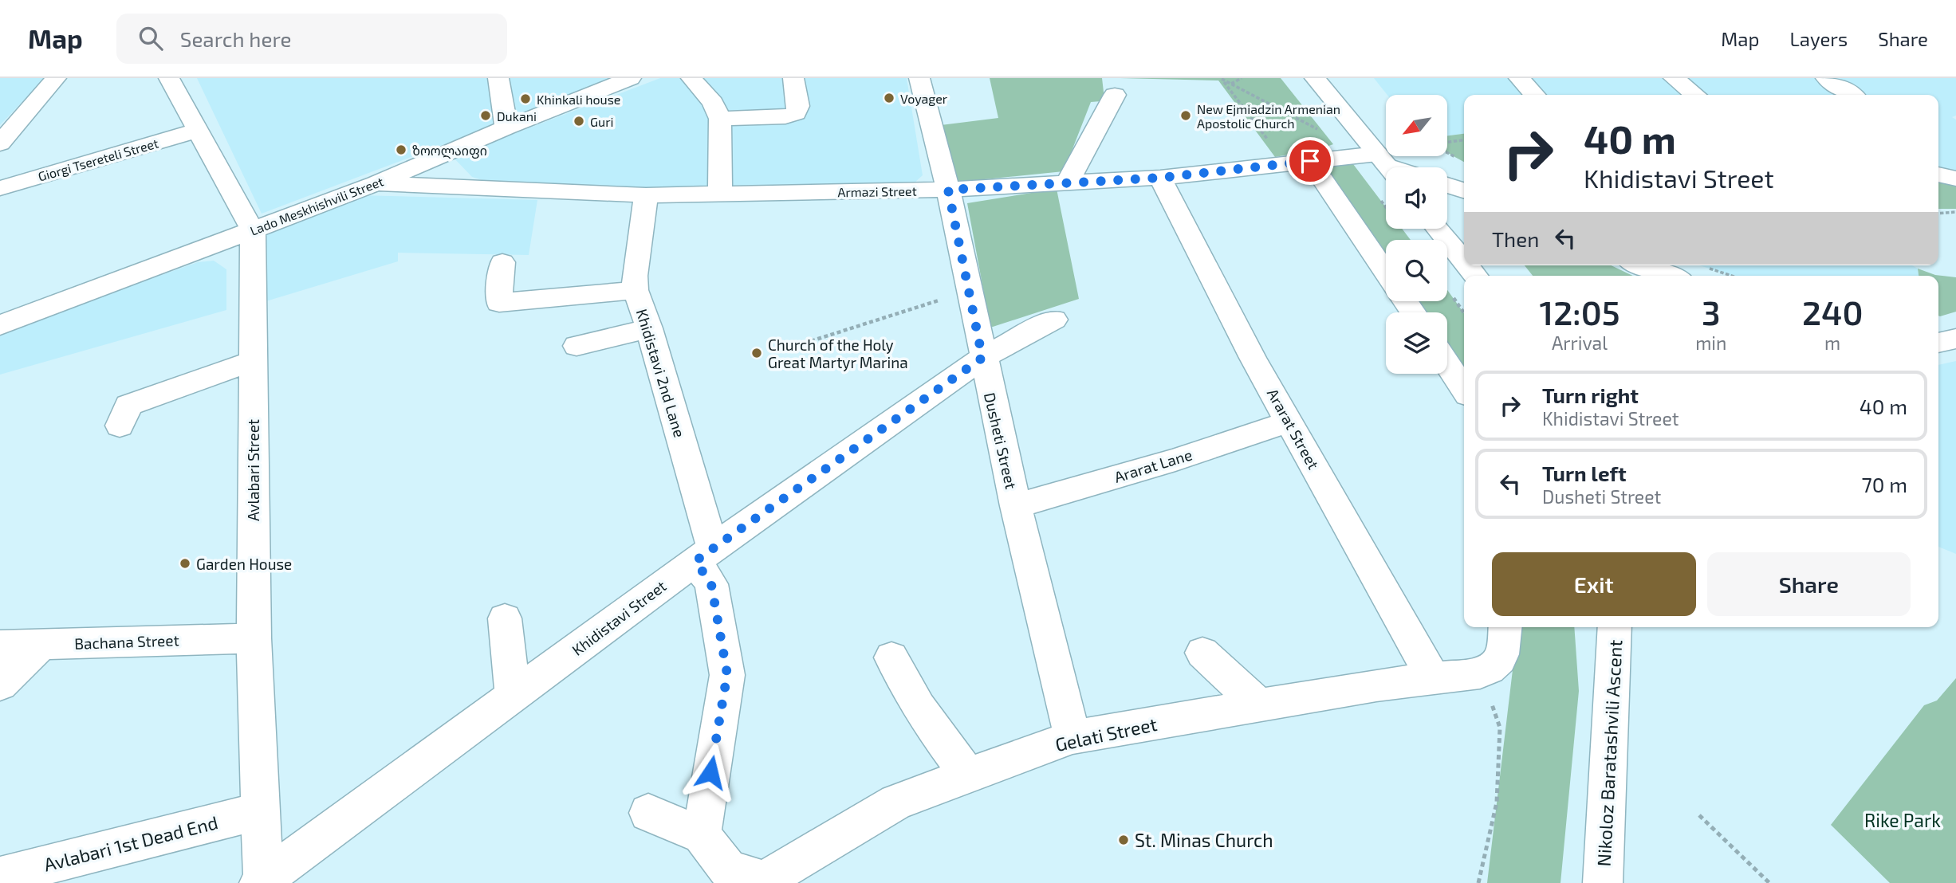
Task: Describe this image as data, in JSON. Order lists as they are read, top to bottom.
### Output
{
  "streets": {
    "street": [
      "Giorgi Tsereteli Street",
      "Armazi Street",
      "Lado Meskhishvili Street",
      "Khidistavi 2nd Lane",
      "Ararat Street",
      "Dusheti Street",
      "Ararat Lane",
      "Avlabari Street",
      "Khidistavi Street",
      "Bachana Street",
      "Gelati Street",
      "Nikoloz Baratashvili Ascent",
      "Avlabari 1st Dead End"
    ]
  },
  "crossings": [
    ["Giorgi Tsereteli Street", "Avlabari Street"],
    ["Armazi Street", "Lado Meskhishvili Street"],
    ["Armazi Street", "Khidistavi 2nd Lane"],
    ["Armazi Street", "Ararat Street"],
    ["Armazi Street", "Dusheti Street"],
    ["Lado Meskhishvili Street", "Avlabari Street"],
    ["Khidistavi 2nd Lane", "Khidistavi Street"],
    ["Ararat Street", "Ararat Lane"],
    ["Ararat Street", "Gelati Street"],
    ["Dusheti Street", "Ararat Lane"],
    ["Dusheti Street", "Khidistavi Street"],
    ["Dusheti Street", "Gelati Street"],
    ["Avlabari Street", "Khidistavi Street"],
    ["Avlabari Street", "Bachana Street"],
    ["Avlabari Street", "Avlabari 1st Dead End"]
  ],
  "parks": ["Rike Park"],
  "places": [
    "Voyager",
    "Khinkali house",
    "Dukani",
    "New Ejmiadzin Armenian Apostolic Church",
    "Guri",
    "ზოოლაიფი",
    "Church of the Holy Great Martyr Marina",
    "Garden House",
    "St. Minas Church"
  ],
  "north": "bottom left",
  "page": {
    "header": "Map",
    "search": "Search here",
    "nav": ["Map", "Layers", "Share"],
    "turn": ["40 m", "Khidistavi Street"],
    "then": "Then",
    "eta": [
      "12:05",
      "Arrival",
      "3",
      "min",
      "240",
      "m"
    ],
    "list": [
      {
        "name": "Turn right",
        "note": "Khidistavi Street",
        "value": "40 m"
      },
      {
        "name": "Turn left",
        "note": "Dusheti Street",
        "value": "70 m"
      }
    ],
    "buttons": ["Exit", "Share"]
  }
}
